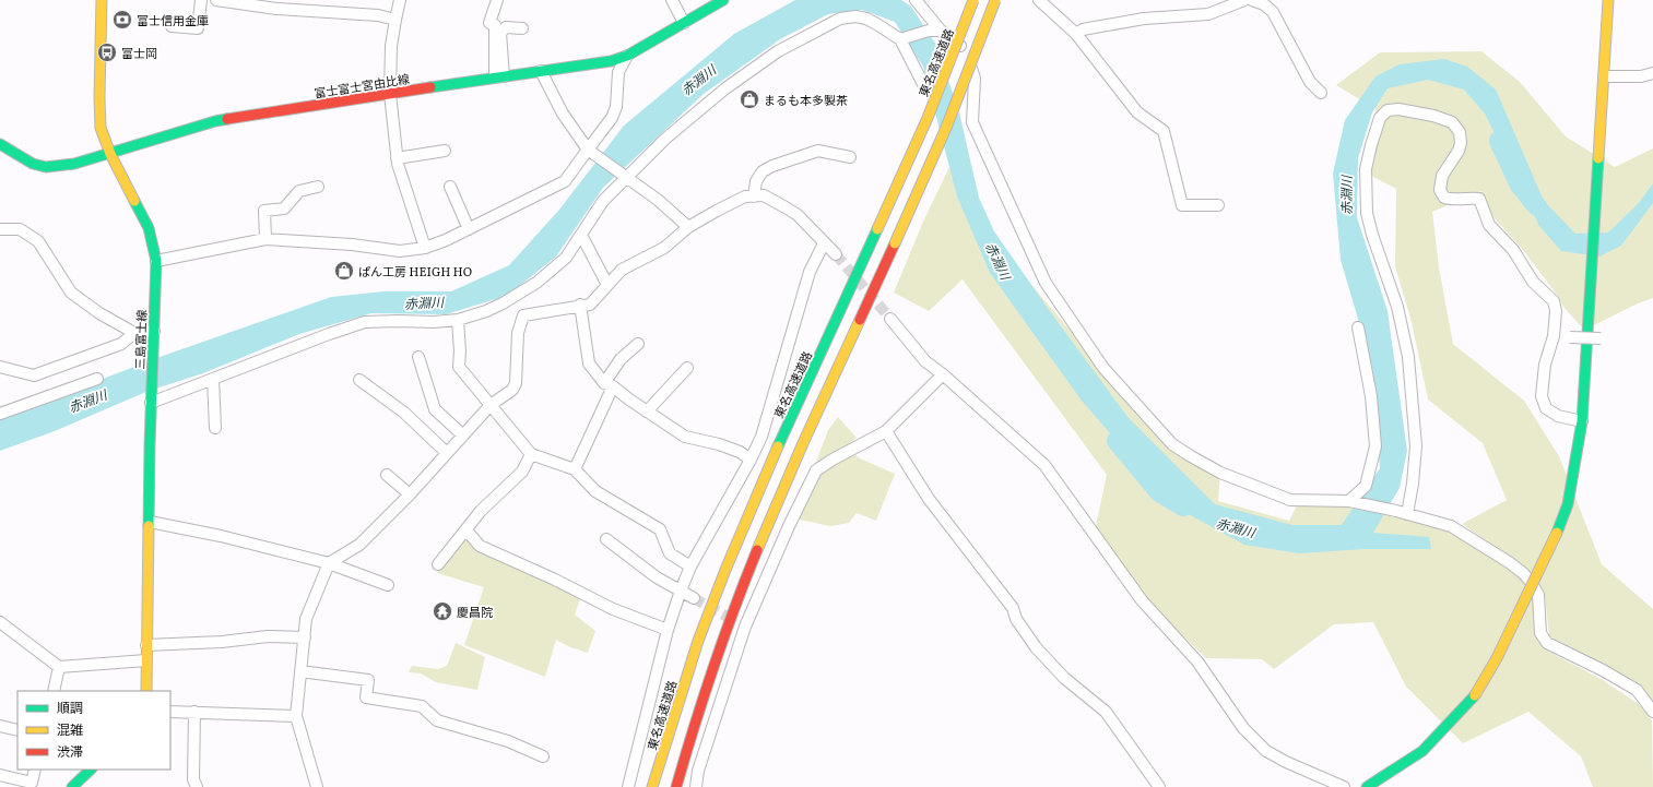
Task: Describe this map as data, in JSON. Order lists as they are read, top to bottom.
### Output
{
  "streets": {
    "main road": ["東名高速道路", "富士富士宮由比線", "三島富士線"]
  },
  "crossings": [
    ["富士富士宮由比線", "三島富士線"]
  ],
  "water": ["赤淵川"],
  "places": {
    "bank": ["富士信用金庫"],
    "bus stop": ["富士岡"],
    "shop": ["まるも本多製茶", "ぱん工房 HEIGH HO"],
    "temple": ["慶昌院"]
  },
  "legend": ["順調", "混雑", "渋滞"]
}
